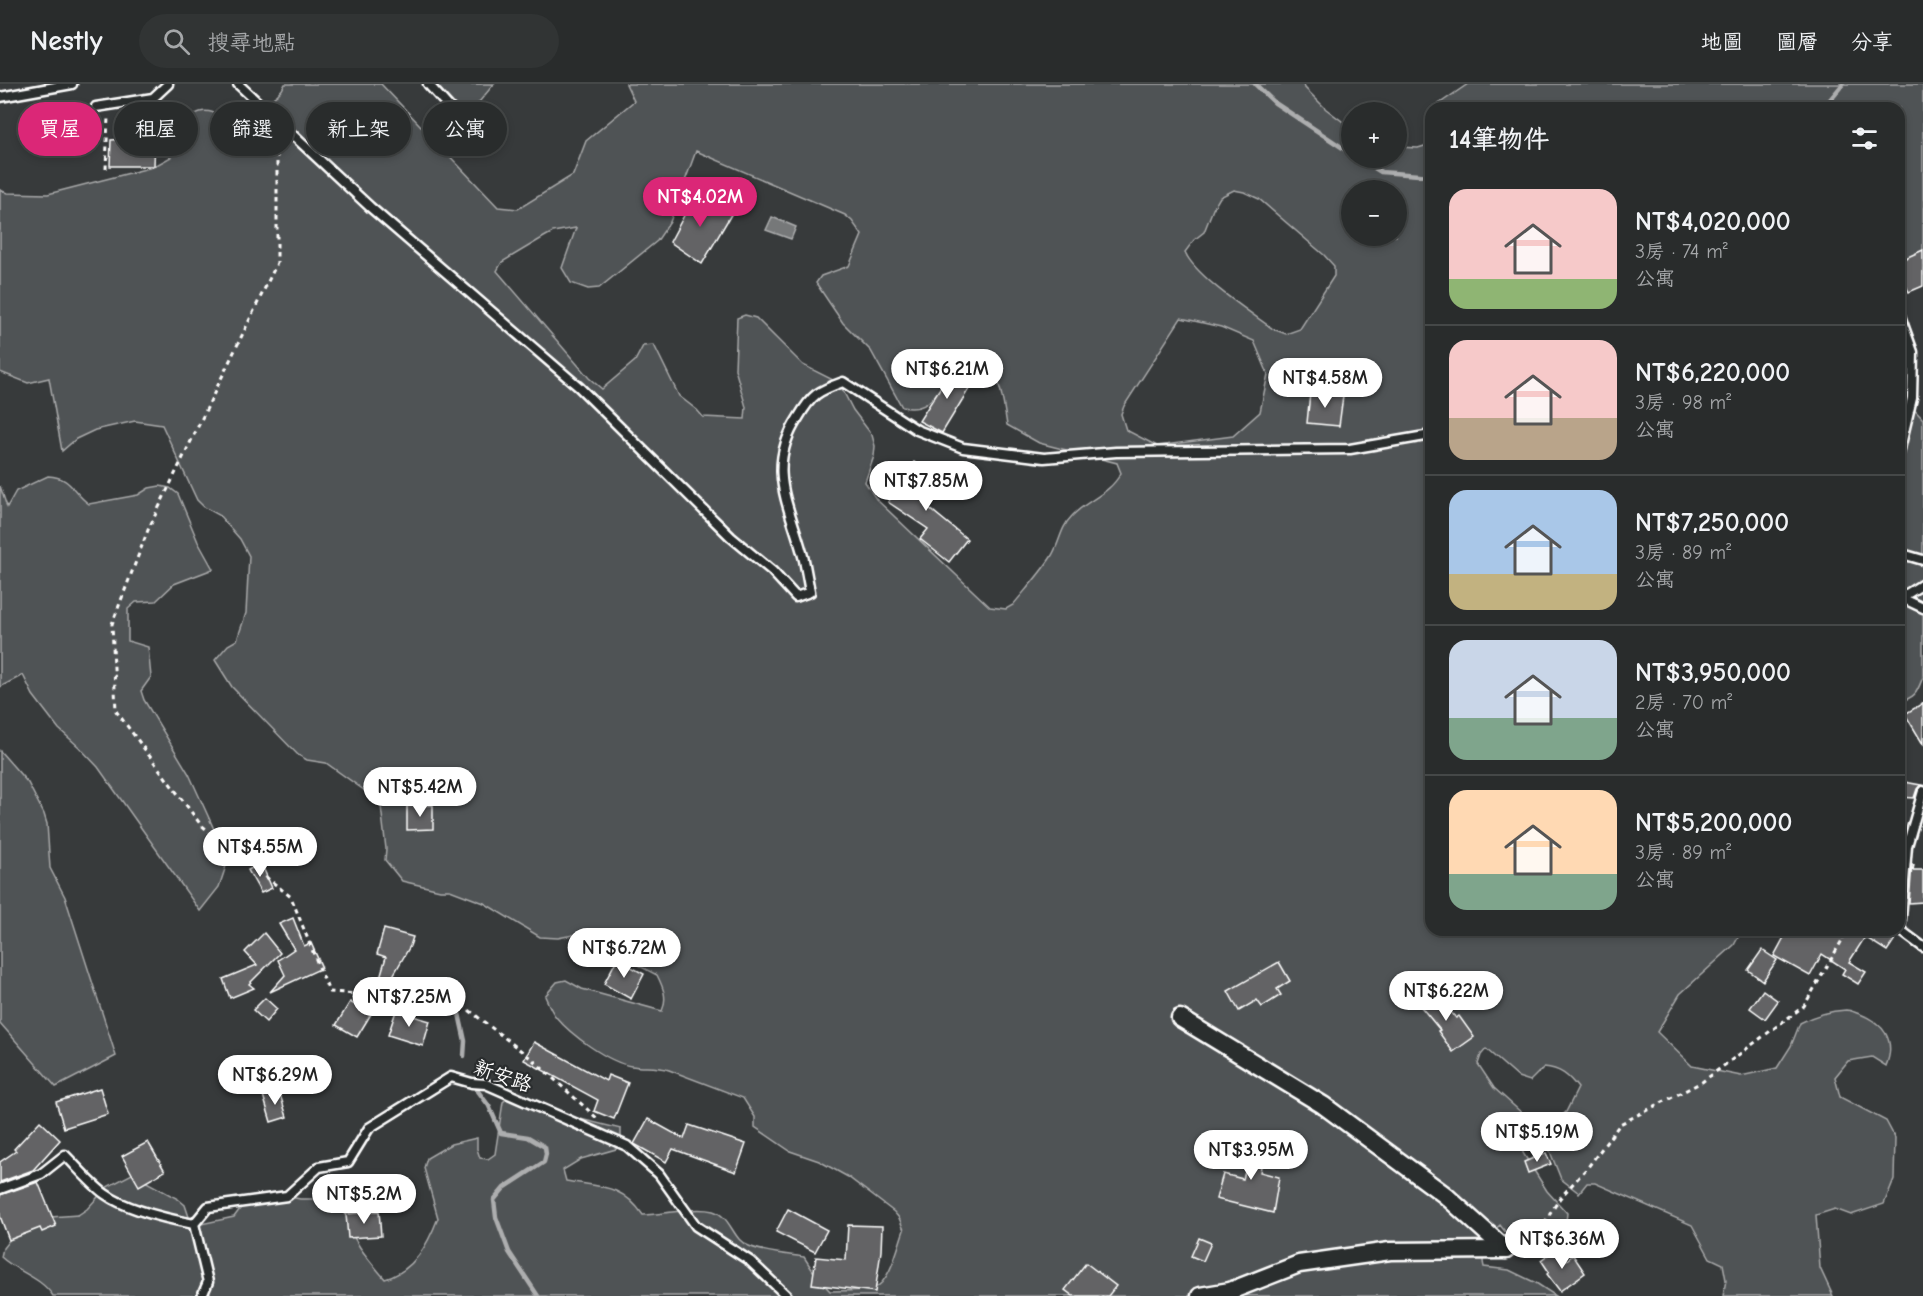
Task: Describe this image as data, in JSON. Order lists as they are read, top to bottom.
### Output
{
  "streets": {
    "lane": ["新安路"]
  },
  "page": {
    "header": "Nestly",
    "search": "搜尋地點",
    "nav": ["地圖", "圖層", "分享"],
    "map_buttons": ["+", "−"],
    "chip": [
      "買屋",
      "租屋",
      "篩選",
      "新上架",
      "公寓"
    ],
    "heading": "14筆物件",
    "list": [
      {
        "name": "NT$4,020,000",
        "note": "3房 · 74 m² · 公寓"
      },
      {
        "name": "NT$6,220,000",
        "note": "3房 · 98 m² · 公寓"
      },
      {
        "name": "NT$7,250,000",
        "note": "3房 · 89 m² · 公寓"
      },
      {
        "name": "NT$3,950,000",
        "note": "2房 · 70 m² · 公寓"
      },
      {
        "name": "NT$5,200,000",
        "note": "3房 · 89 m² · 公寓"
      }
    ],
    "price": [
      "NT$4.02M",
      "NT$6.21M",
      "NT$4.58M",
      "NT$7.85M",
      "NT$5.42M",
      "NT$4.55M",
      "NT$6.72M",
      "NT$6.22M",
      "NT$7.25M",
      "NT$6.29M",
      "NT$5.19M",
      "NT$3.95M",
      "NT$5.2M",
      "NT$6.36M"
    ]
  }
}
